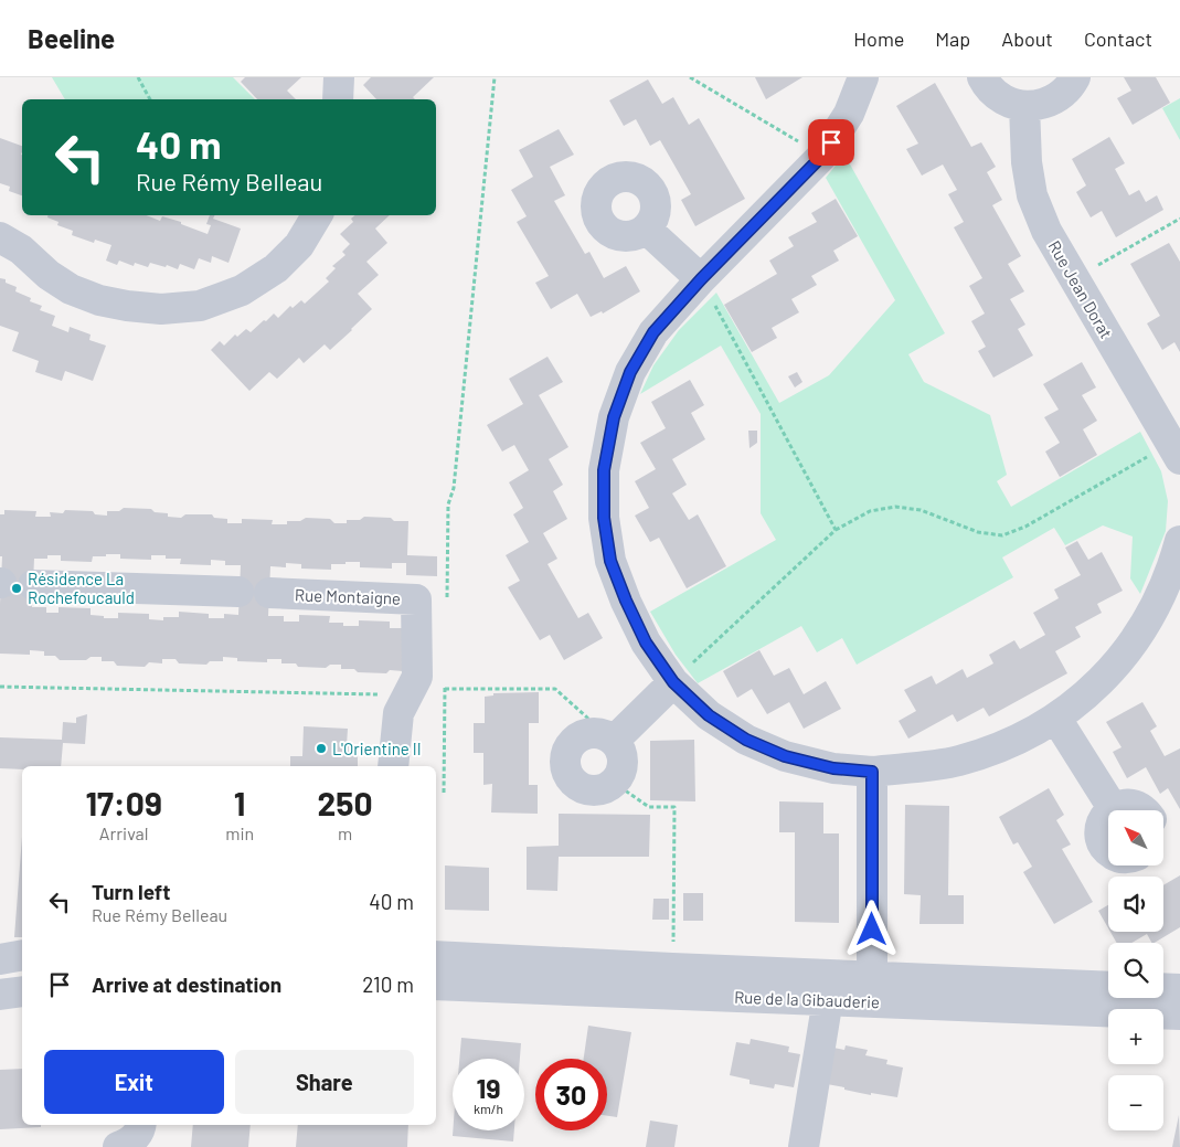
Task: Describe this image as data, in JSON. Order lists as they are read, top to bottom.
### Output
{
  "streets": {
    "street": ["Rue Jean Dorat", "Rue Montaigne", "Rue de la Gibauderie"]
  },
  "places": ["Résidence La Rochefoucauld", "L'Orientine II"],
  "north": "top left",
  "page": {
    "header": "Beeline",
    "nav": [
      "Home",
      "Map",
      "About",
      "Contact"
    ],
    "turn": ["40 m", "Rue Rémy Belleau"],
    "eta": [
      "17:09",
      "Arrival",
      "1",
      "min",
      "250",
      "m"
    ],
    "map_buttons": ["+", "−"],
    "list": [
      {
        "name": "Turn left",
        "note": "Rue Rémy Belleau",
        "value": "40 m"
      },
      {
        "name": "Arrive at destination",
        "value": "210 m"
      }
    ],
    "buttons": ["Exit", "Share"],
    "speed": "19 km/h",
    "limit": "30"
  }
}
